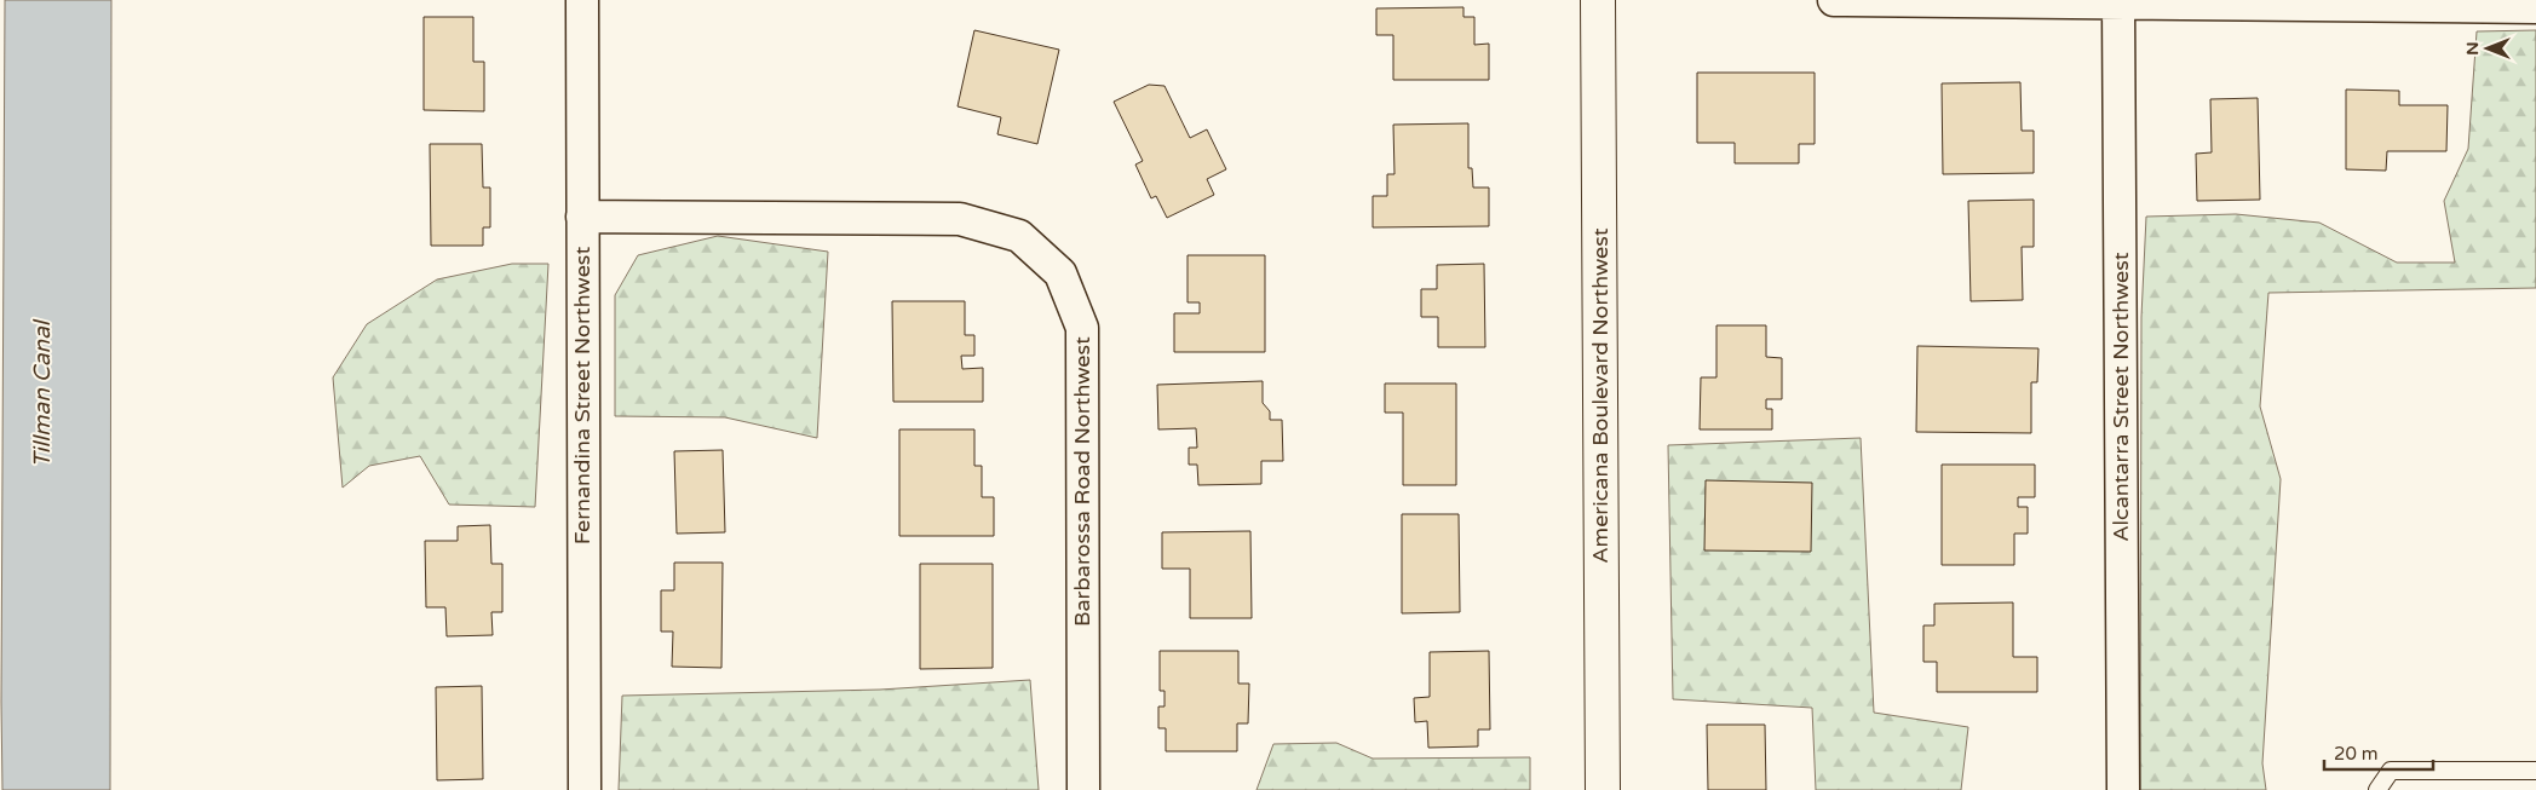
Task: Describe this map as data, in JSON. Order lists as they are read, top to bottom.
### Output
{
  "streets": {
    "street": [
      "Fernandina Street Northwest",
      "Americana Boulevard Northwest",
      "Alcantarra Street Northwest",
      "Barbarossa Road Northwest"
    ]
  },
  "crossings": [
    ["Fernandina Street Northwest", "Barbarossa Road Northwest"]
  ],
  "water": ["Tillman Canal"],
  "scale_bar": "20 m",
  "north": "left"
}
